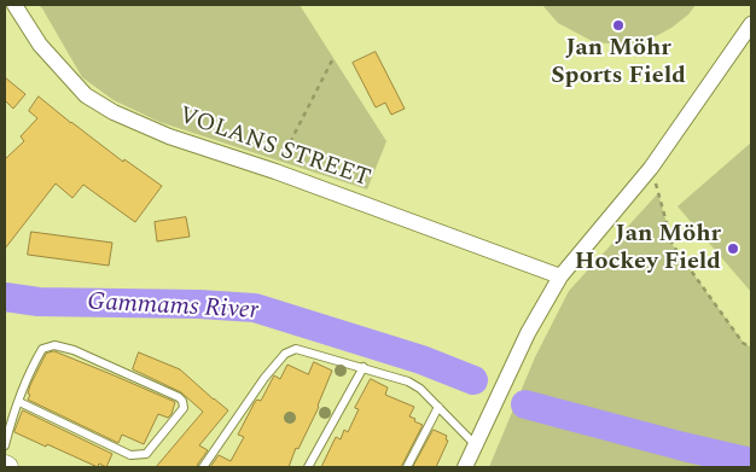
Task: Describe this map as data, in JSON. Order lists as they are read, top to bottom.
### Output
{
  "streets": {
    "street": ["VOLANS STREET"]
  },
  "water": ["Gammams River"],
  "places": ["Jan Möhr Sports Field", "Jan Möhr Hockey Field"]
}
